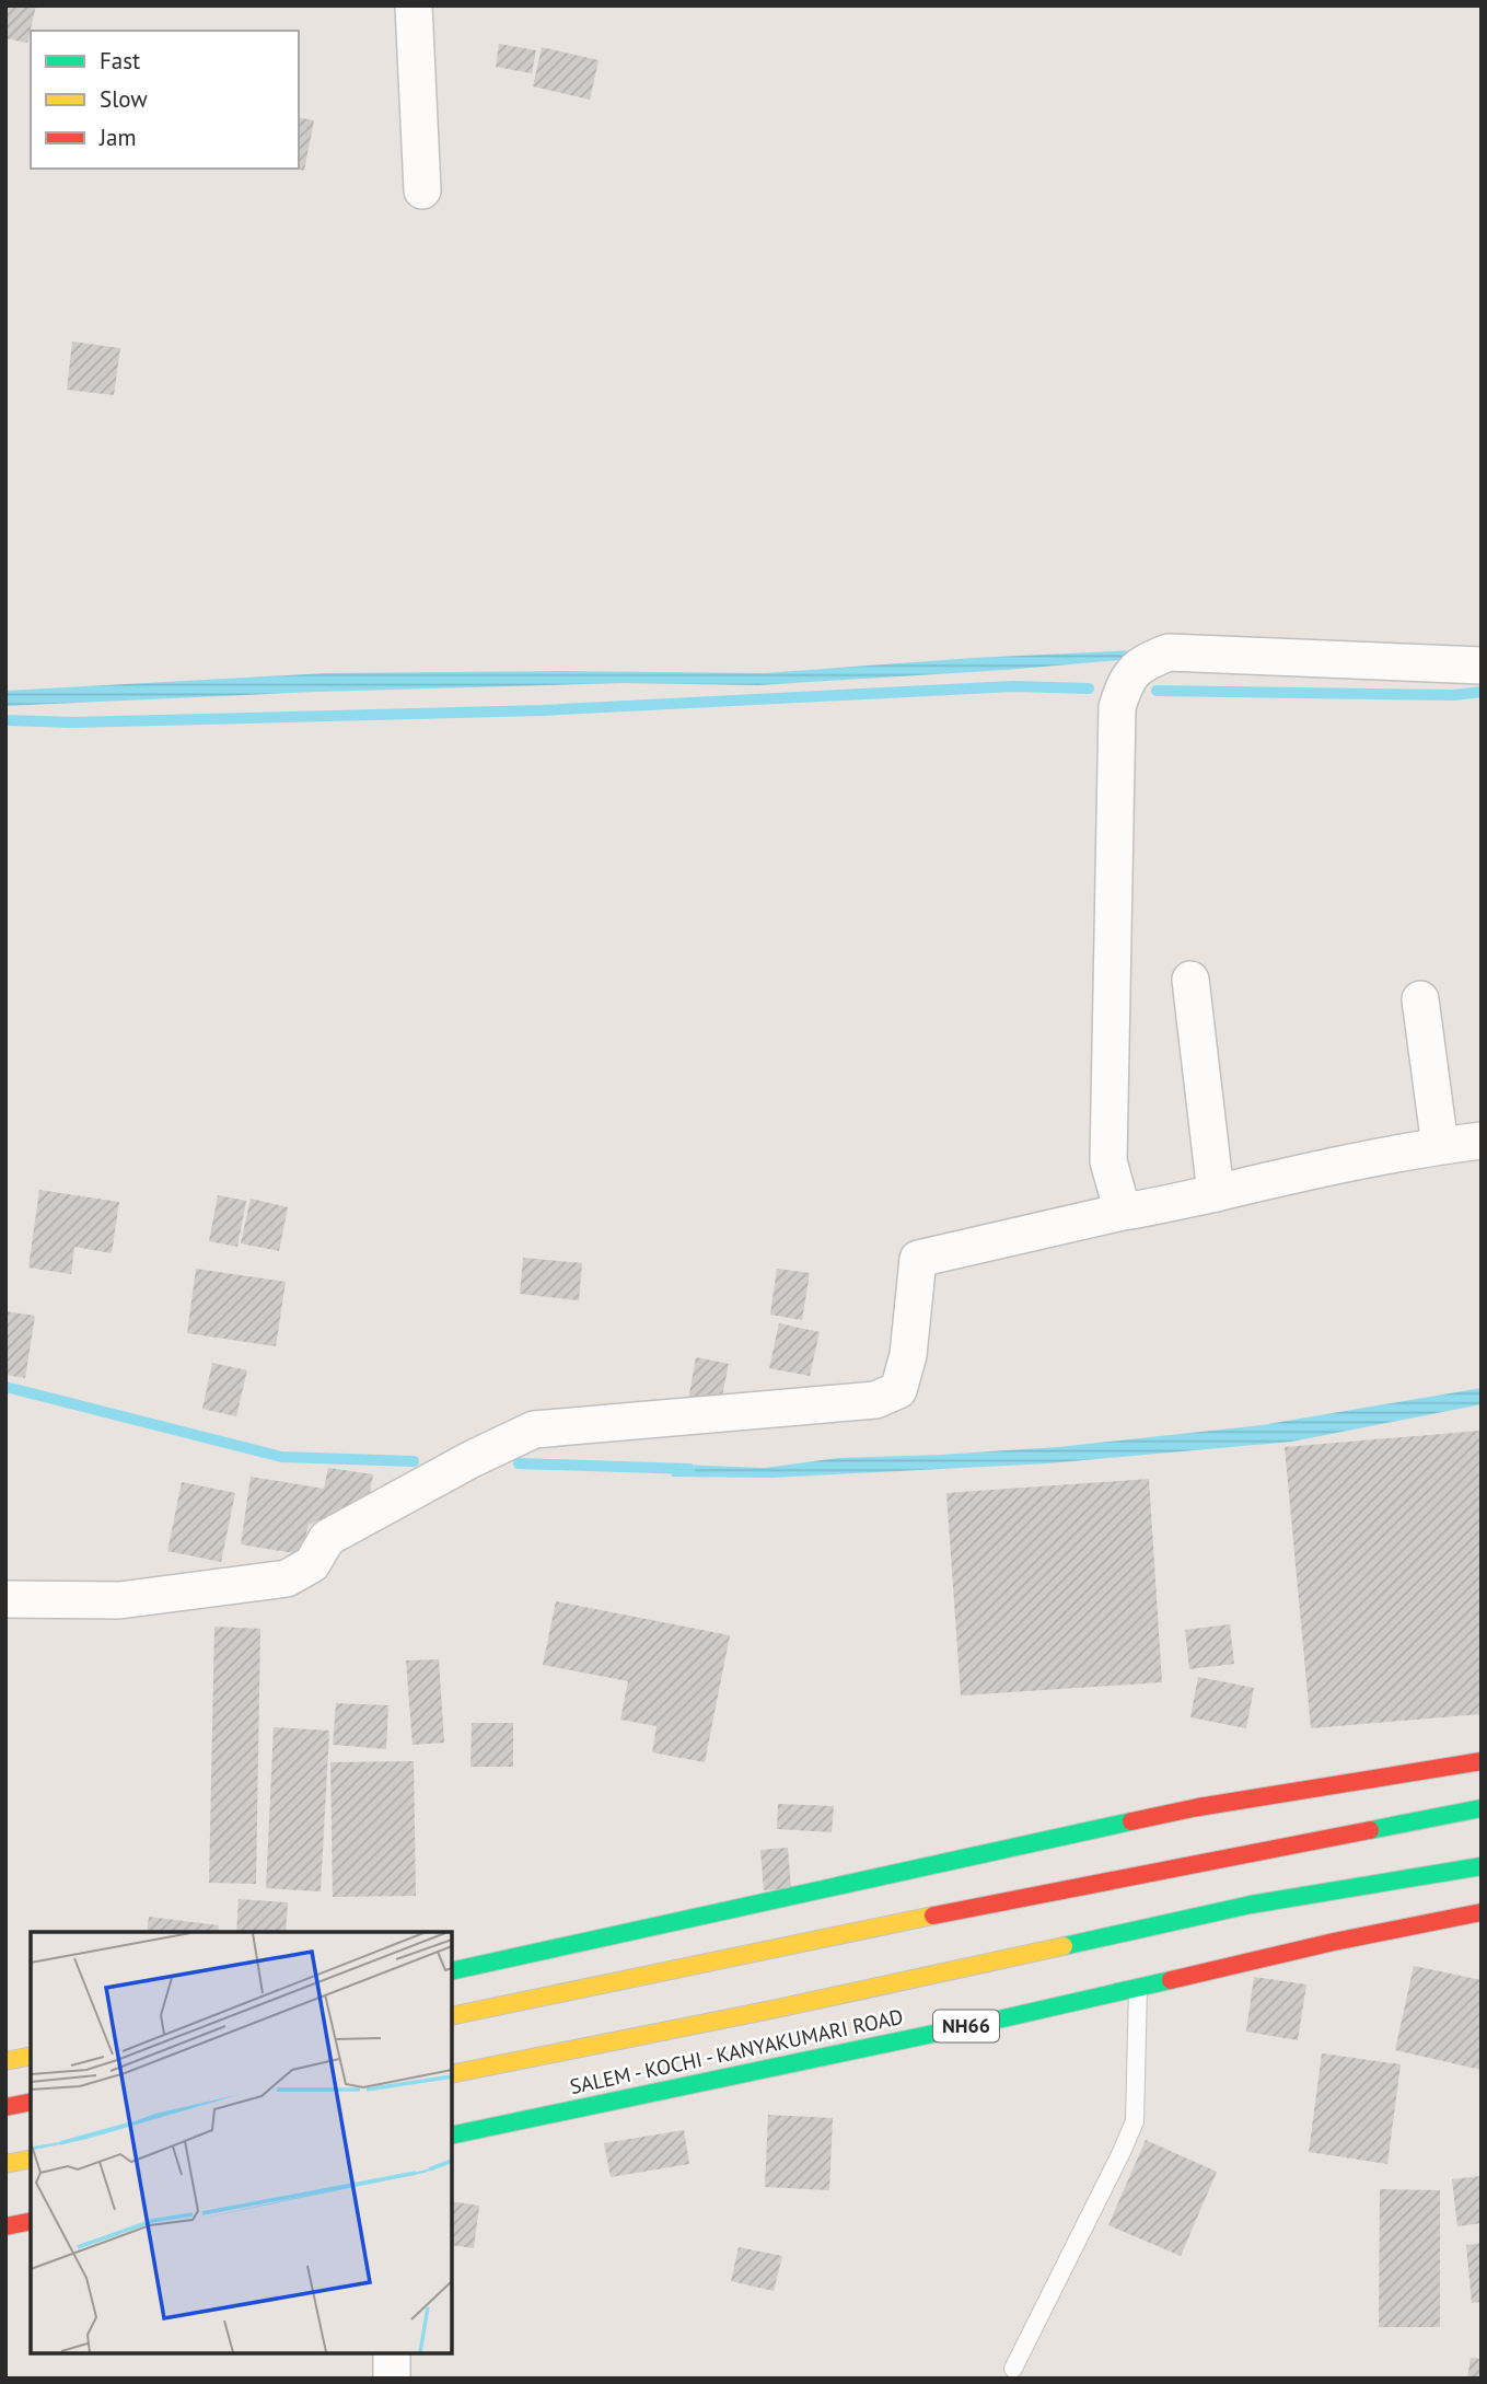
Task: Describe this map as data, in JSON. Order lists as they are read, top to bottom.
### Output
{
  "streets": {
    "highway": ["NH66", "SALEM - KOCHI - KANYAKUMARI ROAD"]
  },
  "legend": ["Fast", "Slow", "Jam"]
}
